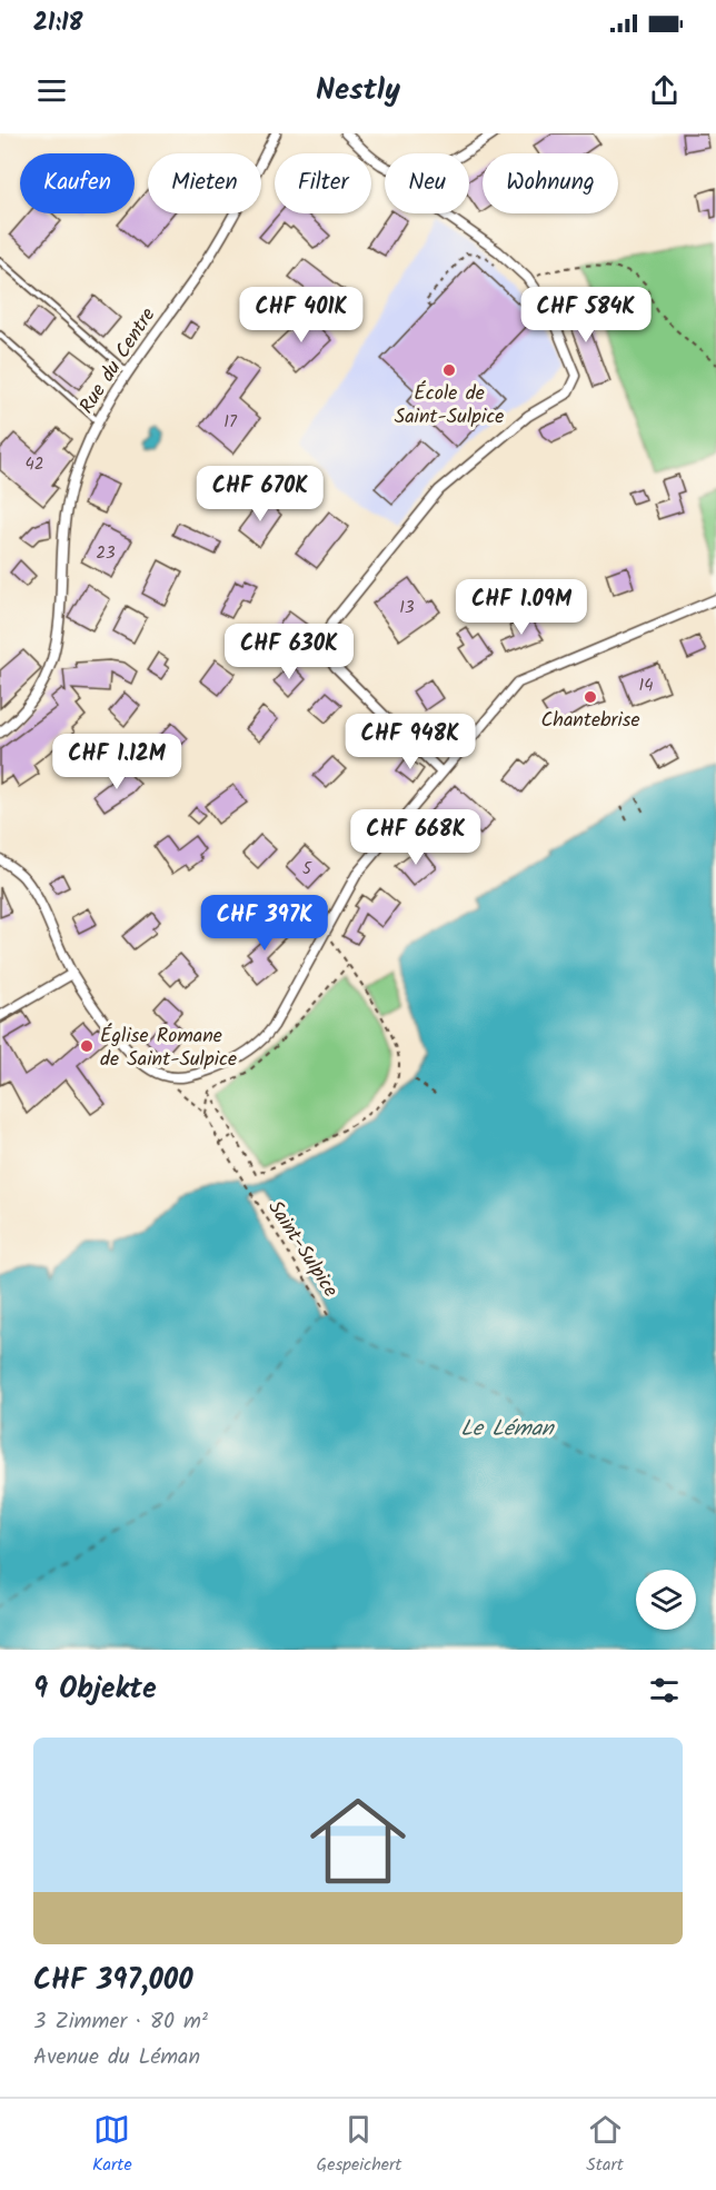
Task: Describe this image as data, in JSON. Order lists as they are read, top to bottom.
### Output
{
  "streets": {
    "street": ["Rue du Centre"],
    "path": ["Saint-Sulpice"]
  },
  "water": ["Le Léman"],
  "places": ["École de Saint-Sulpice", "Chantebrise", "Église Romane de Saint-Sulpice"],
  "house_numbers": [
    "17",
    "42",
    "23",
    "13",
    "14",
    "5"
  ],
  "page": {
    "status": "21:18",
    "header": "Nestly",
    "chip": [
      "Kaufen",
      "Mieten",
      "Filter",
      "Neu",
      "Wohnung"
    ],
    "price": [
      "CHF 401K",
      "CHF 584K",
      "CHF 670K",
      "CHF 1.09M",
      "CHF 630K",
      "CHF 948K",
      "CHF 1.12M",
      "CHF 668K",
      "CHF 397K"
    ],
    "heading": "9 Objekte",
    "list": [
      {
        "name": "CHF 397,000",
        "note": "3 Zimmer · 80 m² · Avenue du Léman"
      }
    ],
    "tabs": ["Karte", "Gespeichert", "Start"]
  }
}
